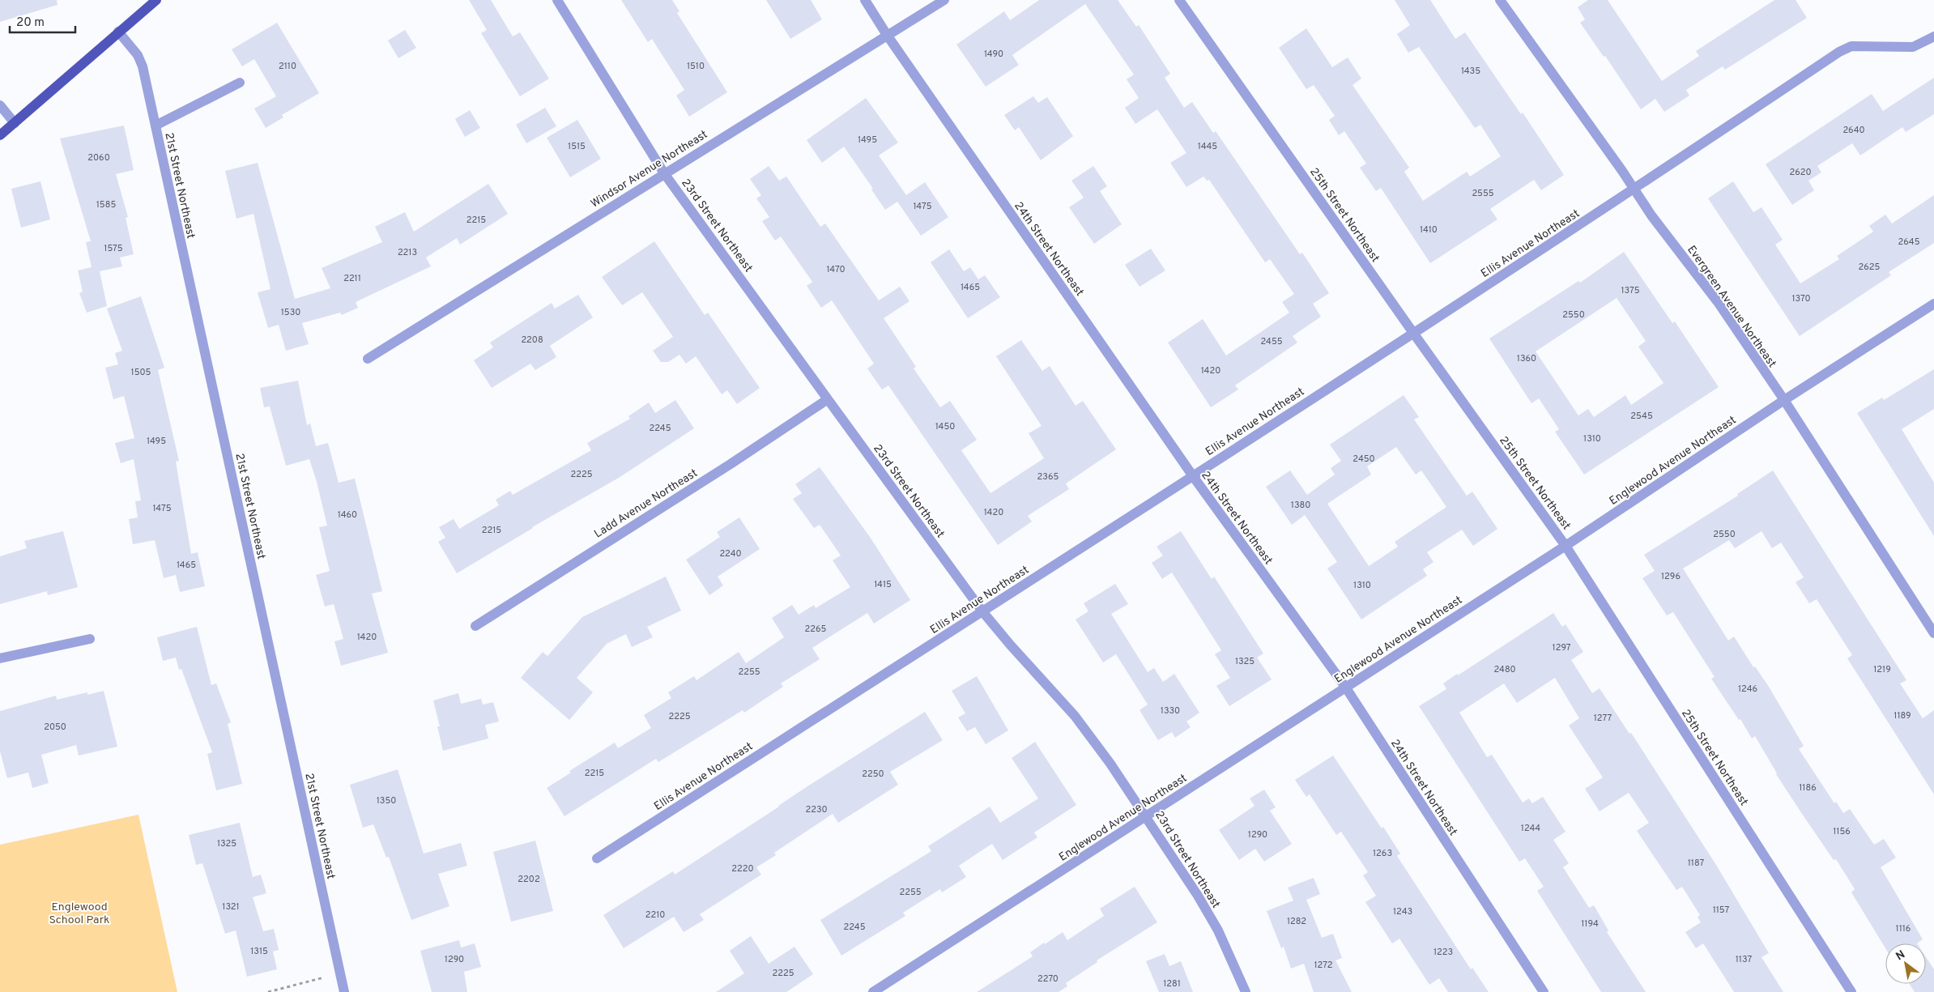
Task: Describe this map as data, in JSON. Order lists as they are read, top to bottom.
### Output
{
  "streets": {
    "street": [
      "Windsor Avenue Northeast",
      "21st Street Northeast",
      "25th Street Northeast",
      "23rd Street Northeast",
      "Ellis Avenue Northeast",
      "24th Street Northeast",
      "Evergreen Avenue Northeast",
      "Englewood Avenue Northeast",
      "Ladd Avenue Northeast"
    ]
  },
  "crossings": [
    ["Windsor Avenue Northeast", "23rd Street Northeast"],
    ["Windsor Avenue Northeast", "24th Street Northeast"],
    ["25th Street Northeast", "Ellis Avenue Northeast"],
    ["25th Street Northeast", "Englewood Avenue Northeast"],
    ["23rd Street Northeast", "Ellis Avenue Northeast"],
    ["23rd Street Northeast", "Englewood Avenue Northeast"],
    ["23rd Street Northeast", "Ladd Avenue Northeast"],
    ["Ellis Avenue Northeast", "24th Street Northeast"],
    ["Ellis Avenue Northeast", "Evergreen Avenue Northeast"],
    ["24th Street Northeast", "Englewood Avenue Northeast"],
    ["Evergreen Avenue Northeast", "Englewood Avenue Northeast"]
  ],
  "parks": ["Englewood School Park"],
  "house_numbers": [
    "1490",
    "2110",
    "1510",
    "1435",
    "2640",
    "1495",
    "1515",
    "1445",
    "2060",
    "2620",
    "2555",
    "1585",
    "1475",
    "2215",
    "1410",
    "2645",
    "1575",
    "2213",
    "2625",
    "1470",
    "2211",
    "1465",
    "1375",
    "1370",
    "1530",
    "2550",
    "2208",
    "2455",
    "1360",
    "1420",
    "1505",
    "2545",
    "1450",
    "2245",
    "1310",
    "1495",
    "2450",
    "2225",
    "2365",
    "1380",
    "1475",
    "1420",
    "1460",
    "2215",
    "2550",
    "2240",
    "1465",
    "1296",
    "1415",
    "1310",
    "2265",
    "1420",
    "1297",
    "1325",
    "2480",
    "1219",
    "2255",
    "1246",
    "1330",
    "1189",
    "2225",
    "1277",
    "2050",
    "2215",
    "2250",
    "1186",
    "1350",
    "2230",
    "1244",
    "1156",
    "1290",
    "1325",
    "1263",
    "1187",
    "2220",
    "2202",
    "2255",
    "1321",
    "1157",
    "1243",
    "2210",
    "1282",
    "1194",
    "2245",
    "1116",
    "1315",
    "1223",
    "1290",
    "1137",
    "1272",
    "2225",
    "2270",
    "1281"
  ],
  "scale_bar": "20 m",
  "north": "top left"
}
